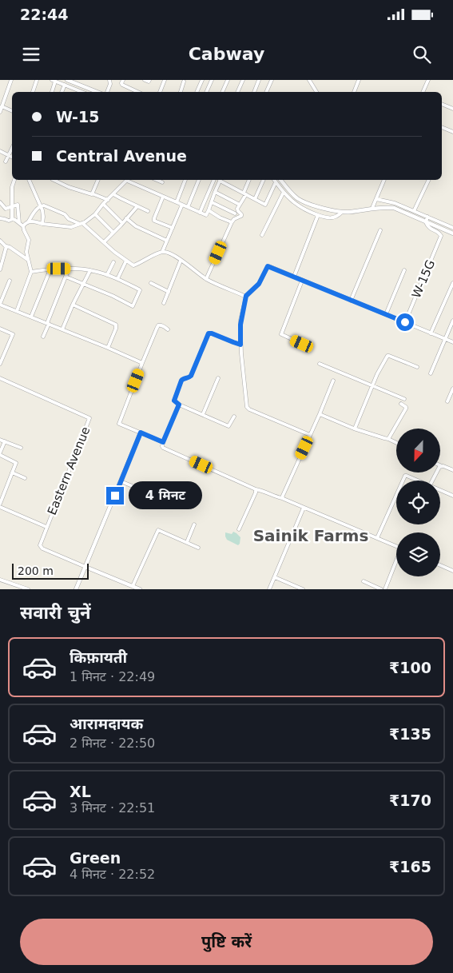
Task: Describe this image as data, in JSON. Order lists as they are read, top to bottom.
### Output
{
  "streets": {
    "street": ["W-15G", "Eastern Avenue"]
  },
  "districts": ["Sainik Farms"],
  "scale_bar": "200 m",
  "north": "bottom",
  "page": {
    "status": "22:44",
    "header": "Cabway",
    "banner": ["W-15", "Central Avenue"],
    "bubble": "4 मिनट",
    "scale": "200 m",
    "heading": "सवारी चुनें",
    "list": [
      {
        "name": "किफ़ायती",
        "note": "1 मिनट · 22:49",
        "value": "₹100"
      },
      {
        "name": "आरामदायक",
        "note": "2 मिनट · 22:50",
        "value": "₹135"
      },
      {
        "name": "XL",
        "note": "3 मिनट · 22:51",
        "value": "₹170"
      },
      {
        "name": "Green",
        "note": "4 मिनट · 22:52",
        "value": "₹165"
      }
    ],
    "buttons": "पुष्टि करें"
  }
}
